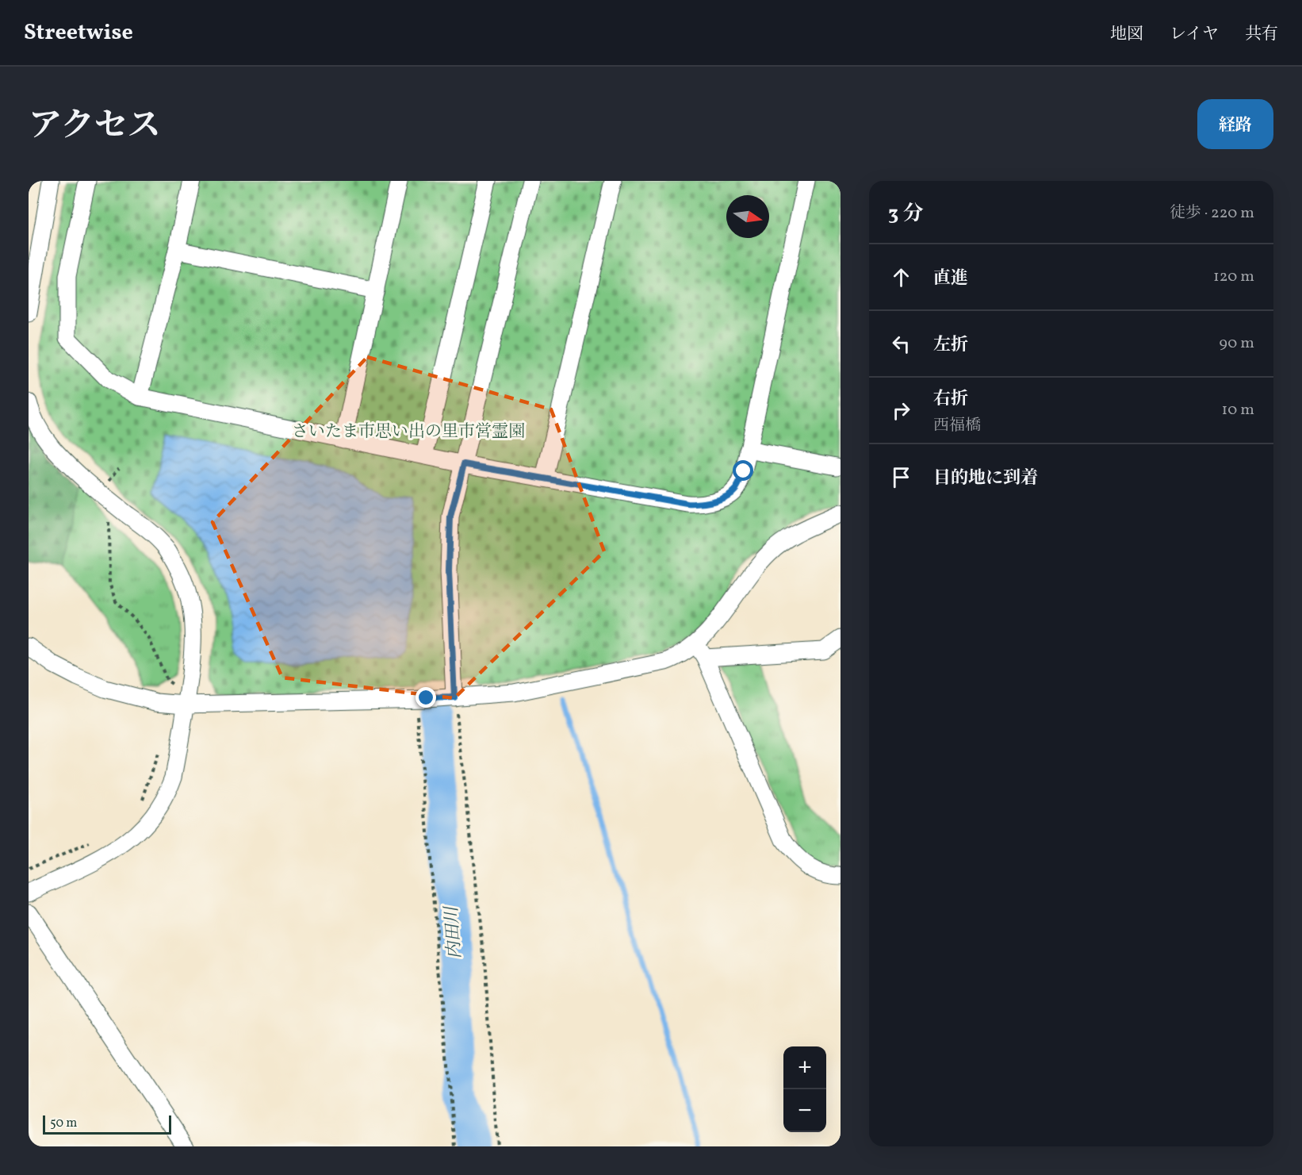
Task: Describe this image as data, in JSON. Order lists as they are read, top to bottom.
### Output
{
  "water": ["内田川"],
  "parks": ["さいたま市思い出の里市営霊園"],
  "scale_bar": "50 m",
  "north": "right",
  "page": {
    "header": "Streetwise",
    "nav": ["地図", "レイヤ", "共有"],
    "title": "アクセス",
    "buttons": "経路",
    "heading": ["3 分", "徒歩 · 220 m"],
    "list": [
      ["直進", "120 m"],
      ["左折", "90 m"],
      ["右折", "西福橋", "10 m"],
      "目的地に到着"
    ],
    "map_buttons": ["+", "−"],
    "scale": "50 m"
  }
}
